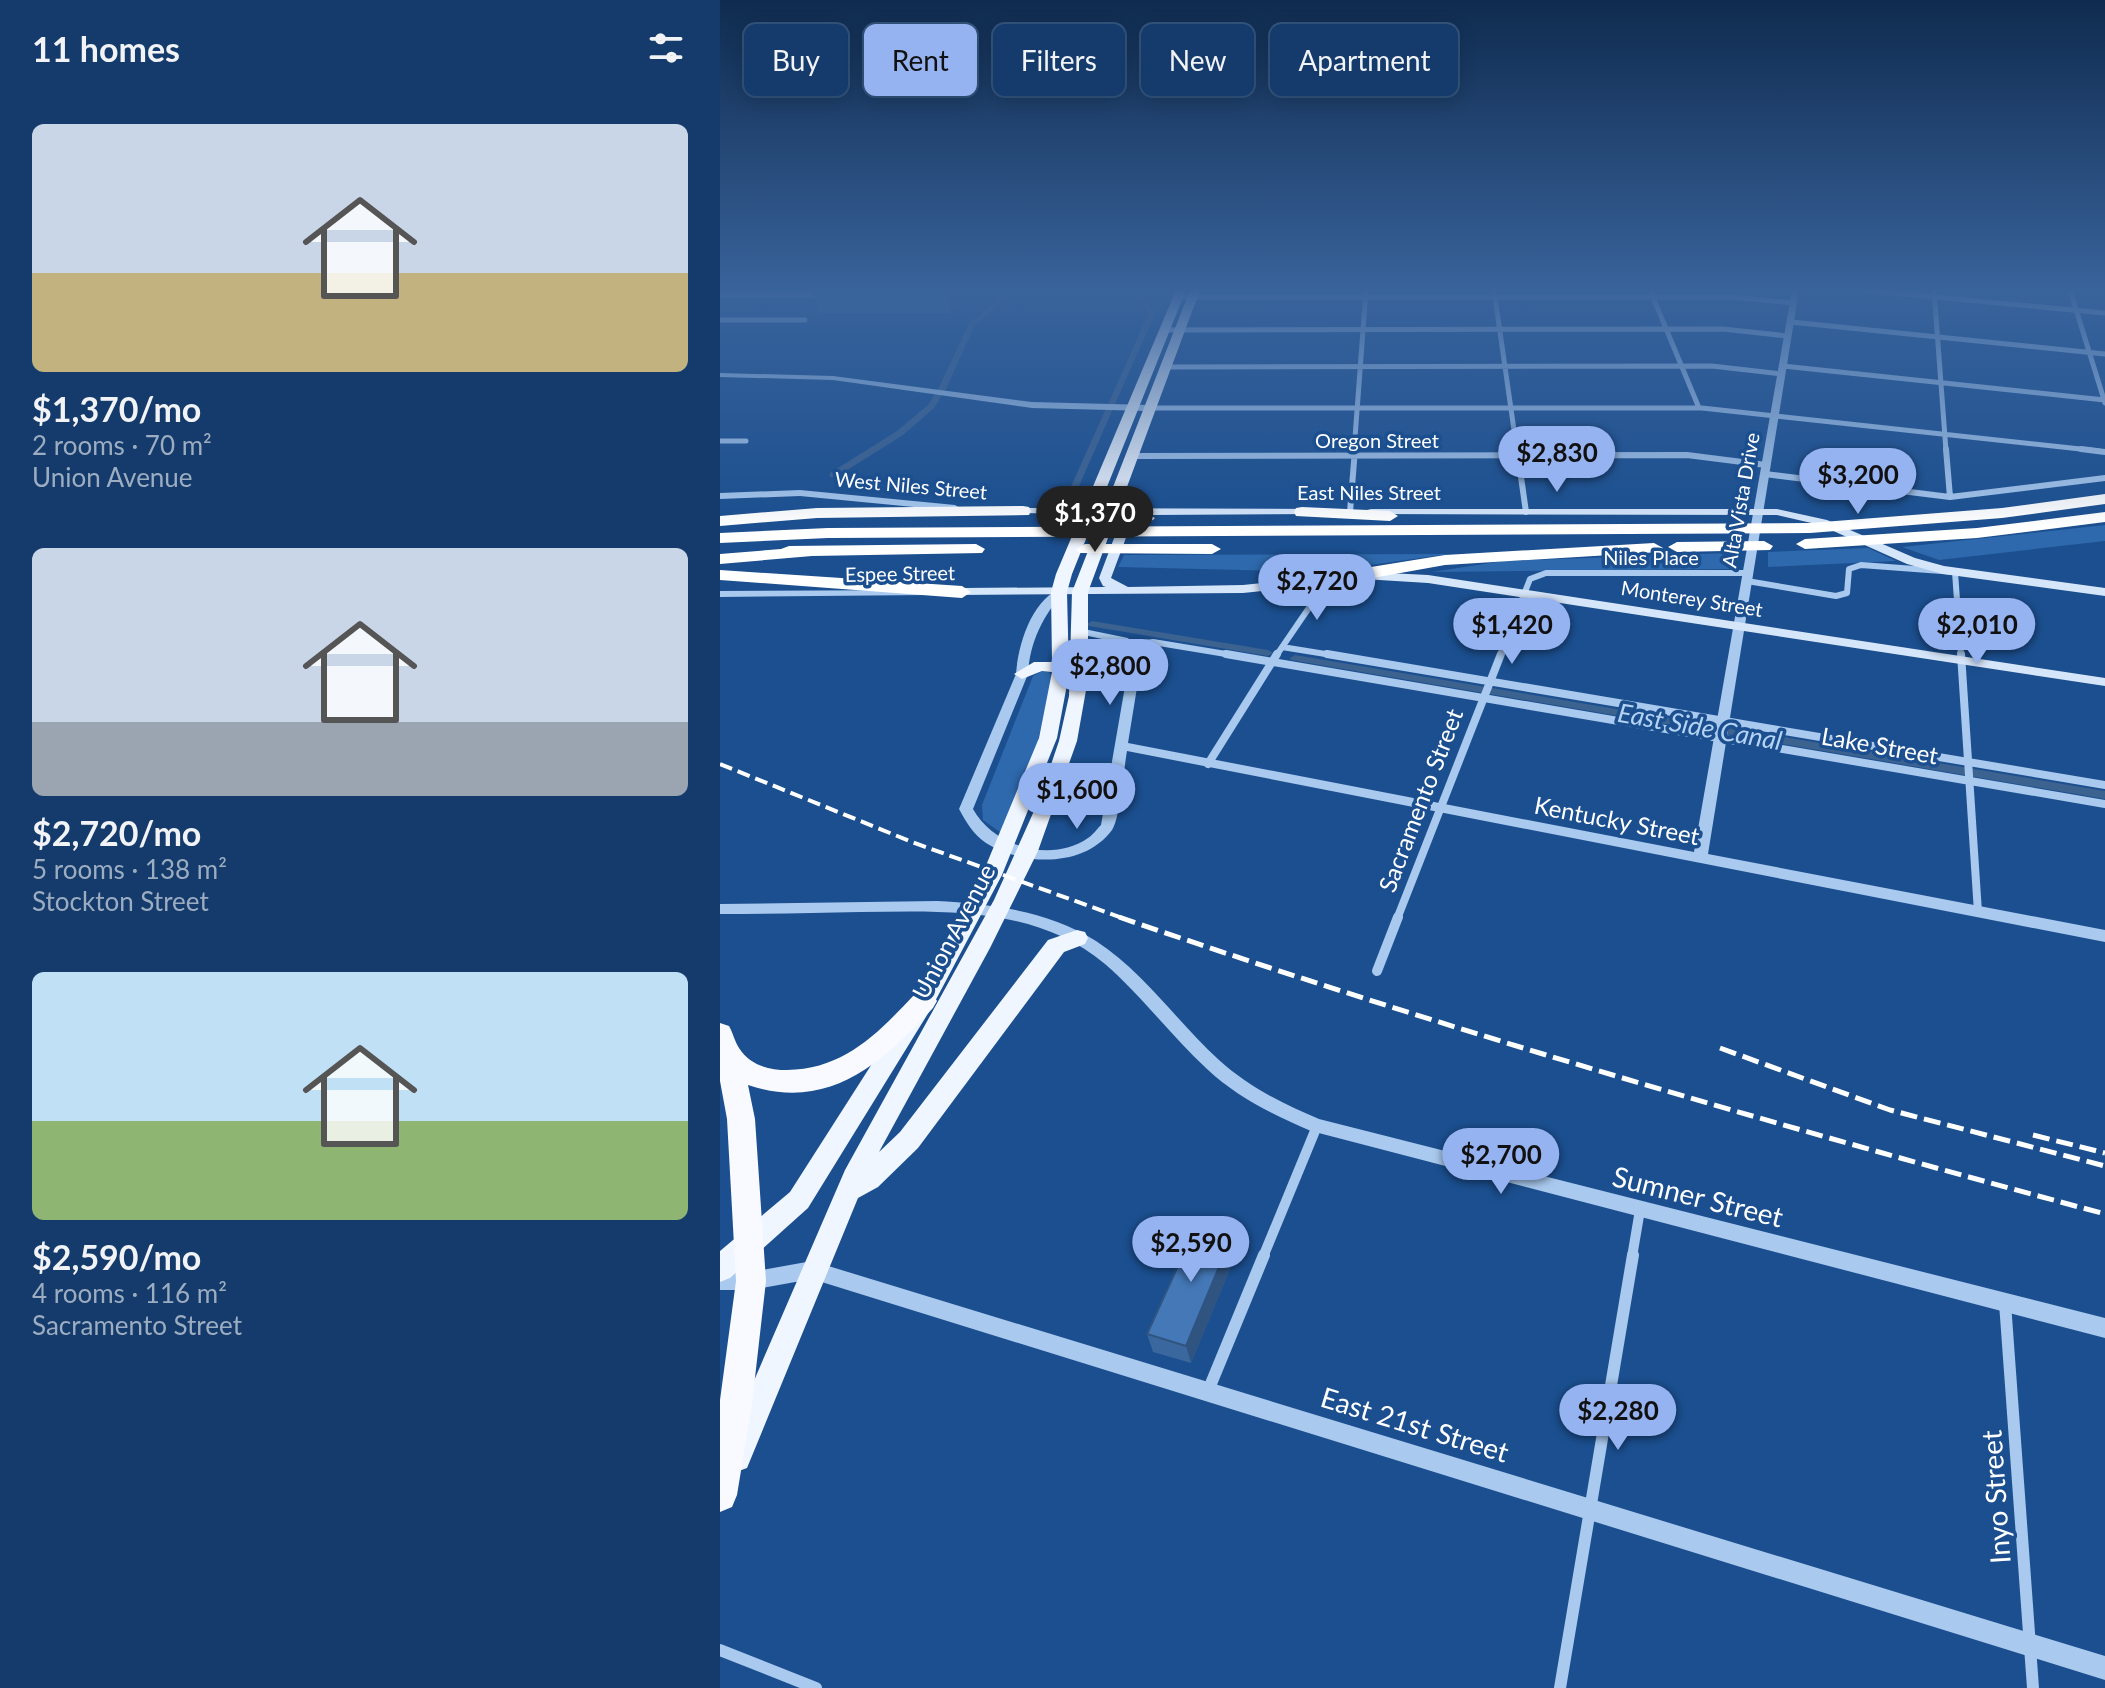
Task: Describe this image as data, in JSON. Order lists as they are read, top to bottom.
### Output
{
  "streets": {
    "main road": [
      "West Niles Street",
      "East Niles Street",
      "Espee Street",
      "Monterey Street",
      "Union Avenue"
    ],
    "street": [
      "Oregon Street",
      "Alta Vista Drive",
      "Niles Place",
      "Lake Street",
      "Sacramento Street",
      "Kentucky Street",
      "Sumner Street",
      "East 21st Street",
      "Inyo Street"
    ]
  },
  "crossings": [
    ["Oregon Street", "Alta Vista Drive"],
    ["Oregon Street", "Union Avenue"],
    ["West Niles Street", "East Niles Street"],
    ["West Niles Street", "Union Avenue"],
    ["East Niles Street", "Alta Vista Drive"],
    ["East Niles Street", "Niles Place"],
    ["East Niles Street", "Union Avenue"],
    ["Alta Vista Drive", "Niles Place"],
    ["Alta Vista Drive", "Monterey Street"],
    ["Alta Vista Drive", "Lake Street"],
    ["Alta Vista Drive", "Kentucky Street"],
    ["Niles Place", "Monterey Street"],
    ["Niles Place", "Sacramento Street"],
    ["Espee Street", "Monterey Street"],
    ["Espee Street", "Union Avenue"],
    ["Monterey Street", "Sacramento Street"],
    ["Monterey Street", "Union Avenue"],
    ["Lake Street", "Sacramento Street"],
    ["Sacramento Street", "Kentucky Street"],
    ["Kentucky Street", "Union Avenue"],
    ["Union Avenue", "East 21st Street"],
    ["Sumner Street", "Inyo Street"],
    ["East 21st Street", "Inyo Street"]
  ],
  "water": ["East Side Canal"],
  "page": {
    "heading": "11 homes",
    "chip": [
      "Buy",
      "Rent",
      "Filters",
      "New",
      "Apartment"
    ],
    "list": [
      {
        "name": "$1,370/mo",
        "note": "2 rooms · 70 m² · Union Avenue"
      },
      {
        "name": "$2,720/mo",
        "note": "5 rooms · 138 m² · Stockton Street"
      },
      {
        "name": "$2,590/mo",
        "note": "4 rooms · 116 m² · Sacramento Street"
      }
    ],
    "price": [
      "$2,830",
      "$3,200",
      "$1,370",
      "$2,720",
      "$1,420",
      "$2,010",
      "$2,800",
      "$1,600",
      "$2,700",
      "$2,590",
      "$2,280"
    ]
  }
}
